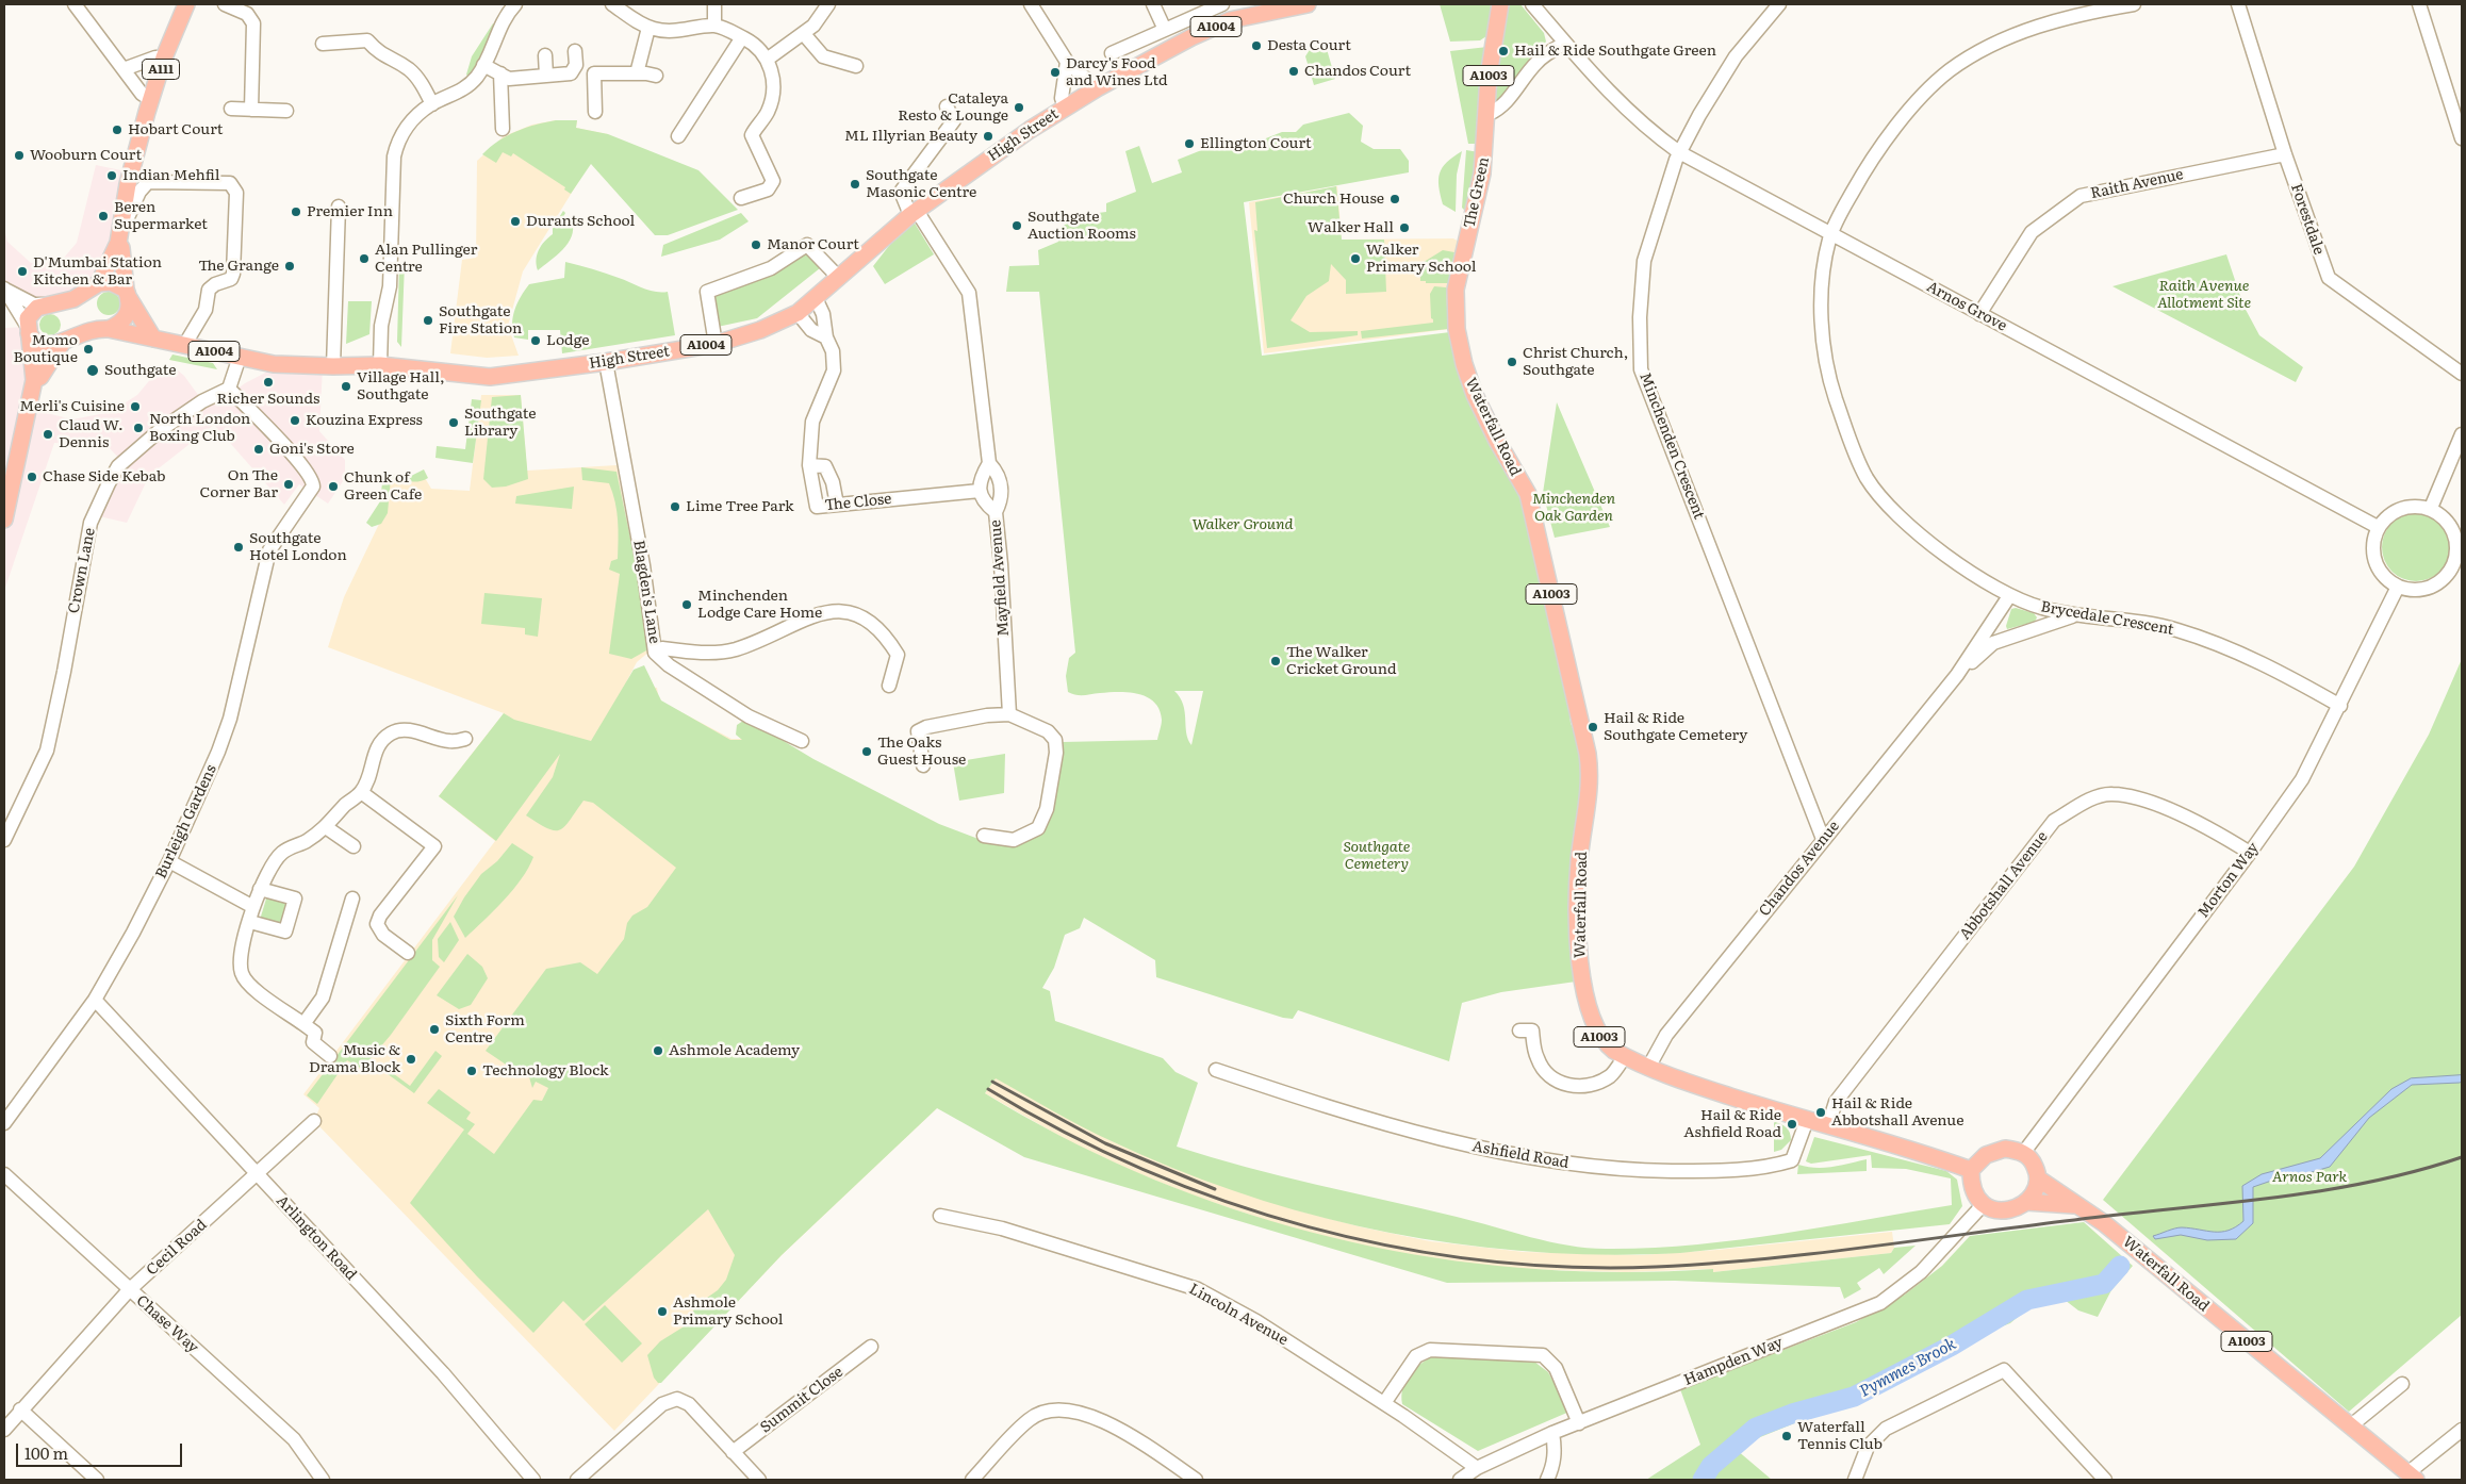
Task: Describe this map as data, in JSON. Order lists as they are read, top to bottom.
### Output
{
  "streets": {
    "main road": [
      "A1004",
      "A111",
      "A1003",
      "High Street",
      "The Green",
      "Waterfall Road"
    ],
    "street": [
      "Raith Avenue",
      "Forestdale",
      "Arnos Grove",
      "Minchenden Crescent",
      "The Close",
      "Crown Lane",
      "Mayfield Avenue",
      "Blagden's Lane",
      "Brycedale Crescent",
      "Burleigh Gardens",
      "Chandos Avenue",
      "Morton Way",
      "Abbotshall Avenue",
      "Ashfield Road",
      "Arlington Road",
      "Cecil Road",
      "Lincoln Avenue",
      "Chase Way",
      "Hampden Way",
      "Summit Close"
    ]
  },
  "crossings": [
    ["A1004", "High Street"],
    ["A111", "High Street"],
    ["A1003", "Waterfall Road"],
    ["A1003", "Morton Way"],
    ["A1003", "Hampden Way"],
    ["High Street", "The Close"],
    ["High Street", "Blagden's Lane"],
    ["Raith Avenue", "Forestdale"],
    ["Raith Avenue", "Arnos Grove"],
    ["The Green", "Waterfall Road"],
    ["Arnos Grove", "Minchenden Crescent"],
    ["Arnos Grove", "Brycedale Crescent"],
    ["Arnos Grove", "Morton Way"],
    ["Waterfall Road", "Chandos Avenue"],
    ["Waterfall Road", "Morton Way"],
    ["Waterfall Road", "Abbotshall Avenue"],
    ["Waterfall Road", "Ashfield Road"],
    ["Waterfall Road", "Hampden Way"],
    ["Minchenden Crescent", "Chandos Avenue"],
    ["The Close", "Mayfield Avenue"],
    ["Crown Lane", "Burleigh Gardens"],
    ["Brycedale Crescent", "Chandos Avenue"],
    ["Brycedale Crescent", "Morton Way"],
    ["Burleigh Gardens", "Arlington Road"],
    ["Morton Way", "Abbotshall Avenue"],
    ["Morton Way", "Hampden Way"],
    ["Arlington Road", "Cecil Road"],
    ["Cecil Road", "Chase Way"],
    ["Lincoln Avenue", "Hampden Way"]
  ],
  "water": ["Pymmes Brook"],
  "parks": [
    "Raith Avenue Allotment Site",
    "Minchenden Oak Garden",
    "Walker Ground",
    "Southgate Cemetery",
    "Arnos Park"
  ],
  "places": [
    "Desta Court",
    "Hail & Ride Southgate Green",
    "Chandos Court",
    "Darcy's Food and Wines Ltd",
    "Cataleya Resto & Lounge",
    "Hobart Court",
    "ML Illyrian Beauty",
    "Ellington Court",
    "Wooburn Court",
    "Indian Mehfil",
    "Southgate Masonic Centre",
    "Church House",
    "Premier Inn",
    "Beren Supermarket",
    "Durants School",
    "Southgate Auction Rooms",
    "Walker Hall",
    "Manor Court",
    "Alan Pullinger Centre",
    "Walker Primary School",
    "The Grange",
    "D'Mumbai Station Kitchen & Bar",
    "Southgate Fire Station",
    "Lodge",
    "Momo Boutique",
    "Christ Church, Southgate",
    "Southgate",
    "Richer Sounds",
    "Village Hall, Southgate",
    "Merli's Cuisine",
    "Kouzina Express",
    "Southgate Library",
    "North London Boxing Club",
    "Claud W. Dennis",
    "Goni's Store",
    "Chase Side Kebab",
    "On The Corner Bar",
    "Chunk of Green Cafe",
    "Lime Tree Park",
    "Southgate Hotel London",
    "Minchenden Lodge Care Home",
    "The Walker Cricket Ground",
    "Hail & Ride Southgate Cemetery",
    "The Oaks Guest House",
    "Sixth Form Centre",
    "Ashmole Academy",
    "Music & Drama Block",
    "Technology Block",
    "Hail & Ride Abbotshall Avenue",
    "Hail & Ride Ashfield Road",
    "Ashmole Primary School",
    "Waterfall Tennis Club"
  ],
  "scale_bar": "100 m"
}
